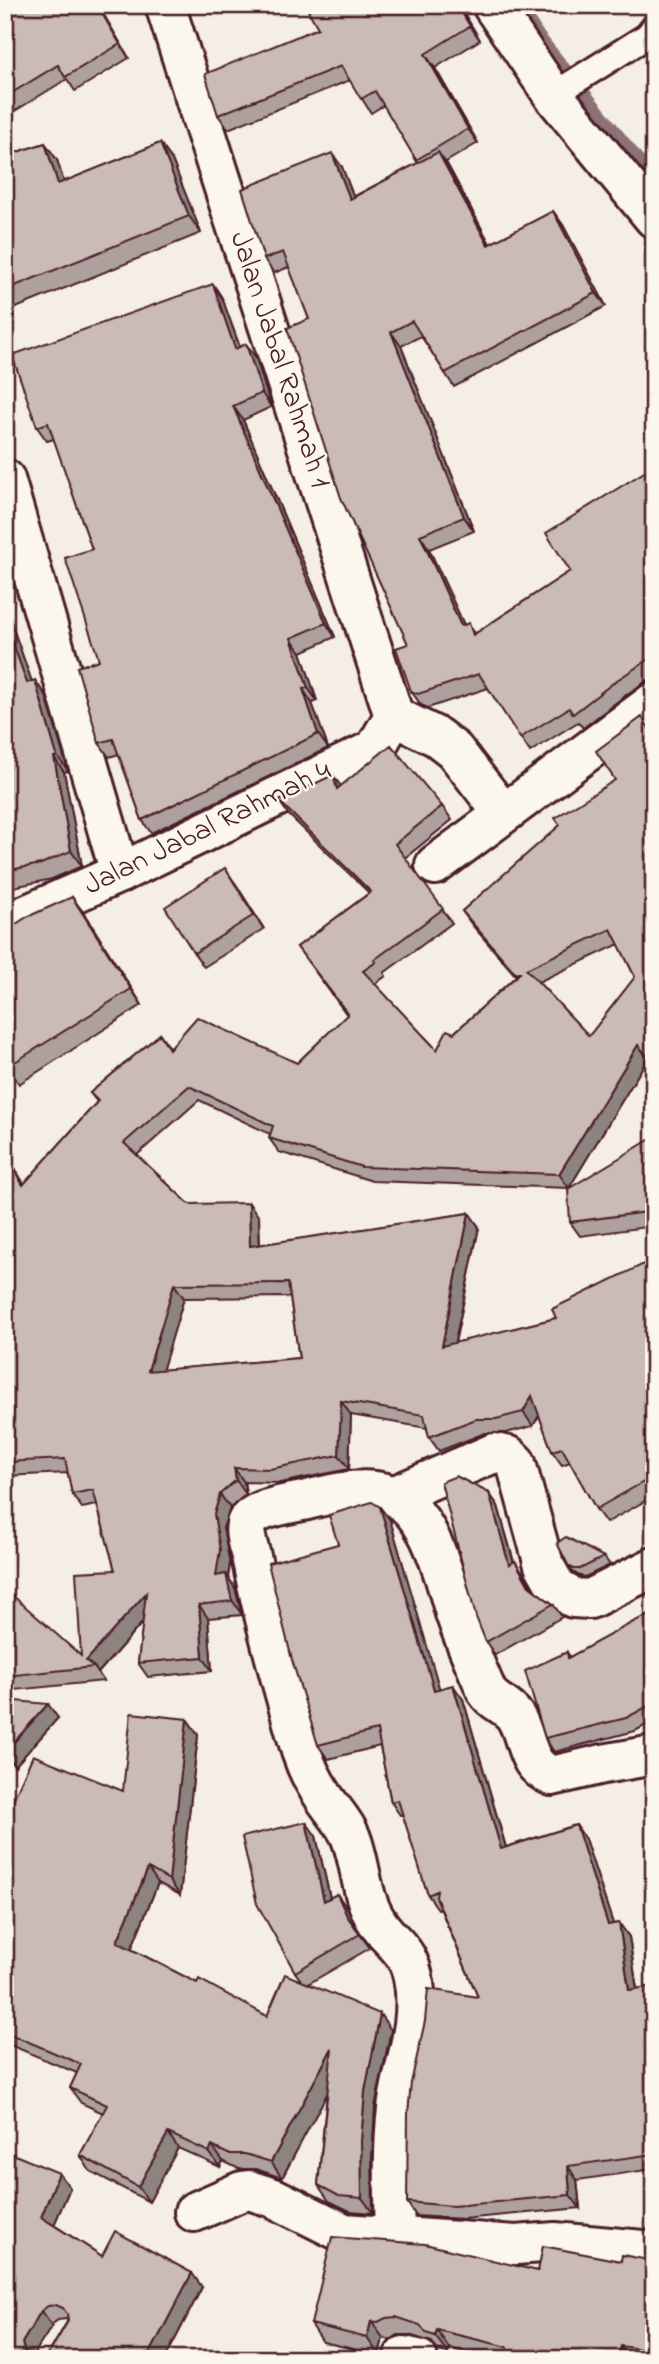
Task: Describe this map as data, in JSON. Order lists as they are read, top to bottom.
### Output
{
  "streets": {
    "street": ["Jalan Jabal Rahmah 1", "Jalan Jabal Rahmah 4"]
  },
  "crossings": [
    ["Jalan Jabal Rahmah 1", "Jalan Jabal Rahmah 4"]
  ]
}
